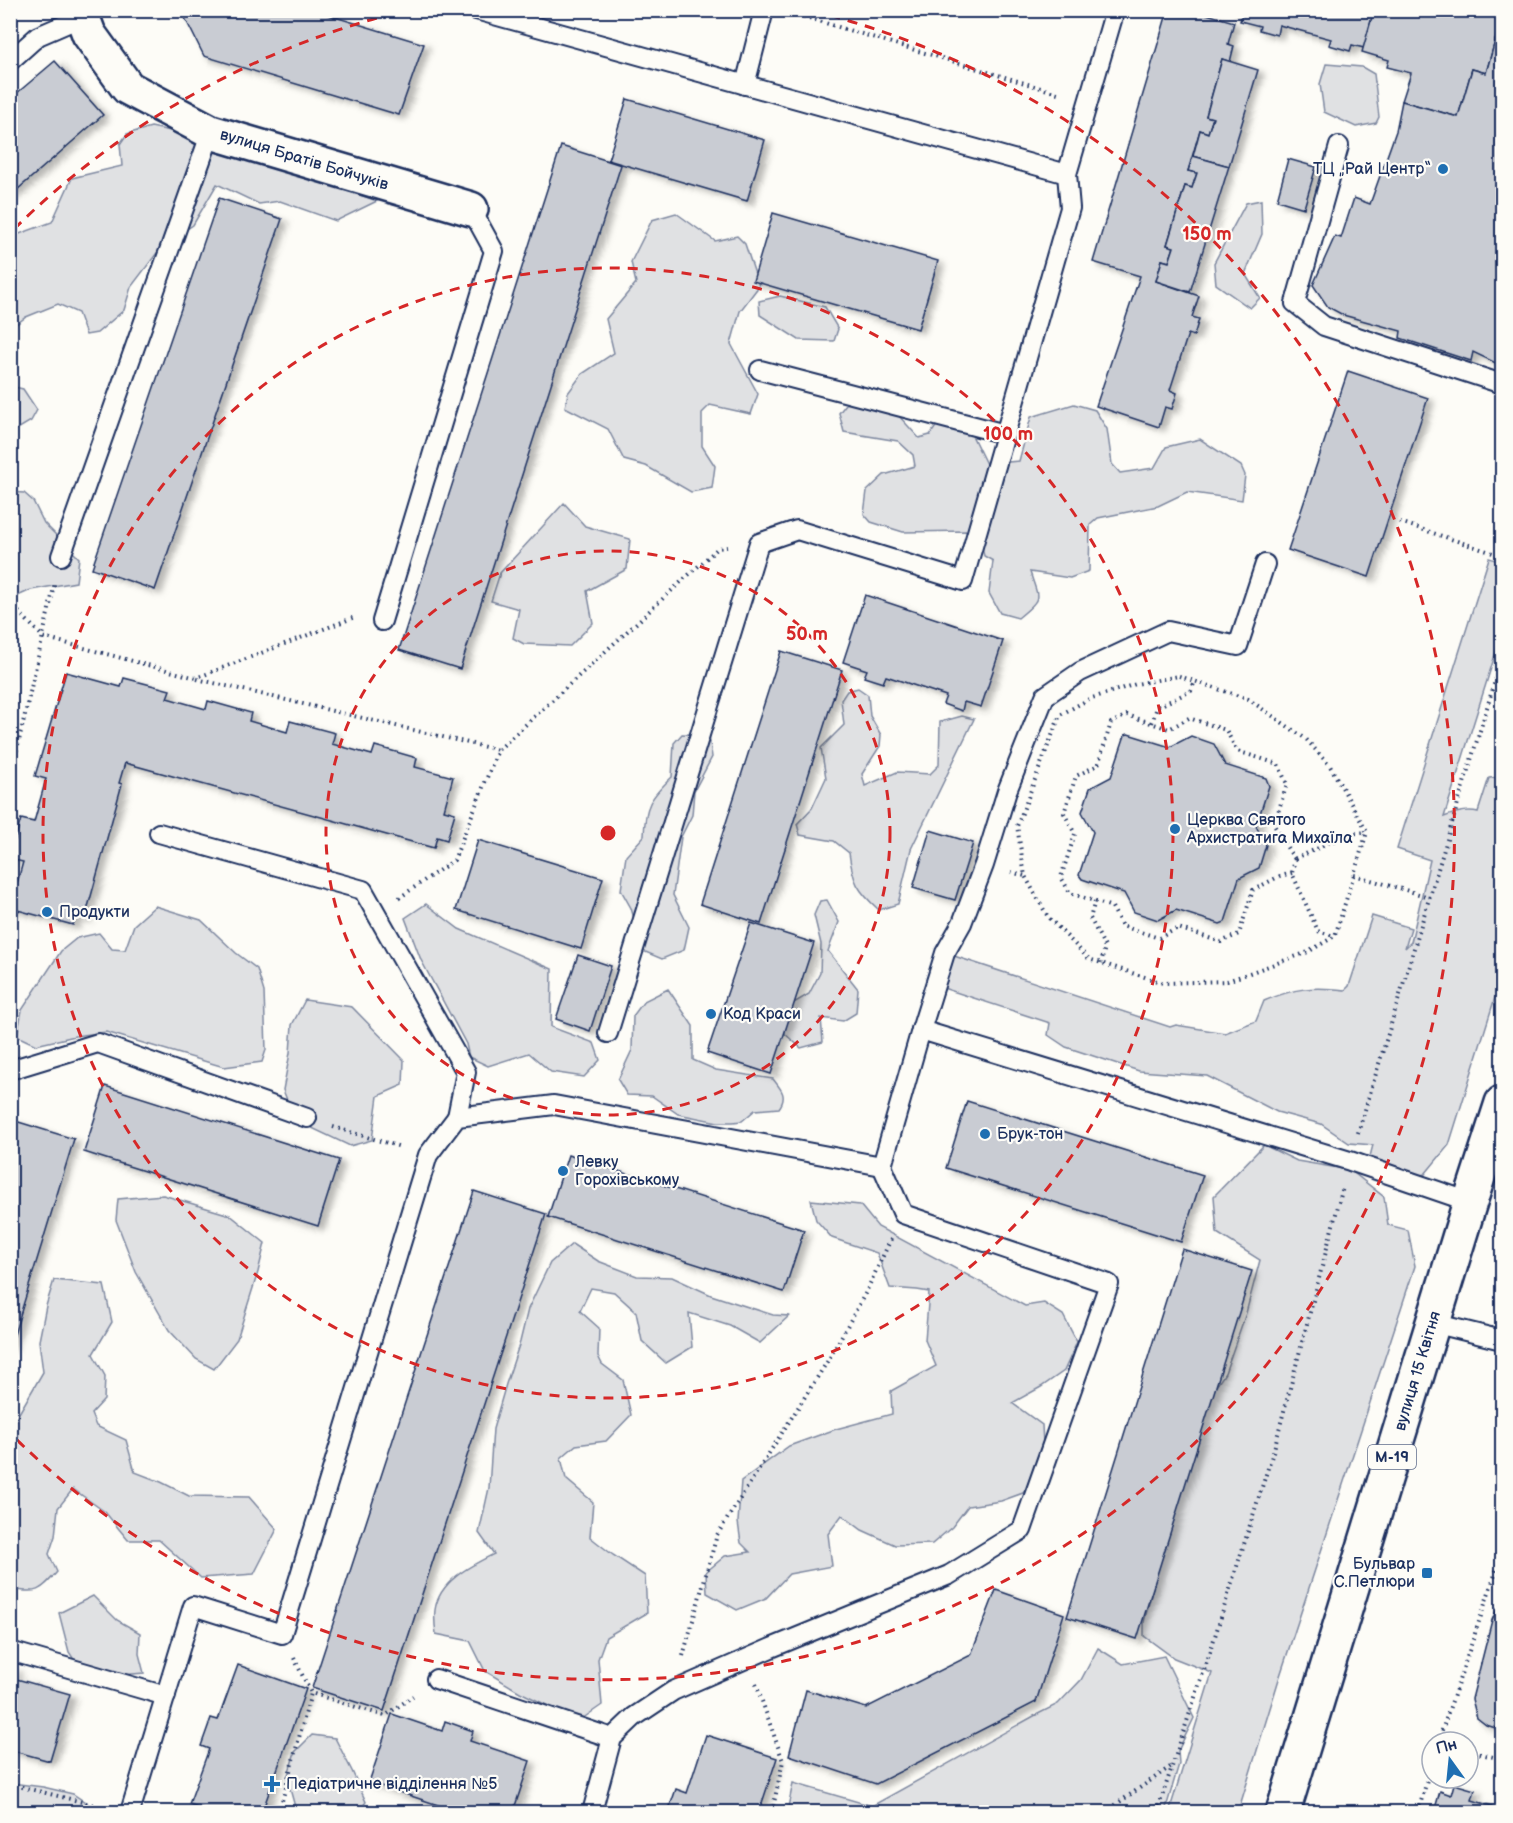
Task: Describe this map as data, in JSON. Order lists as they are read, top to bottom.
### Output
{
  "streets": {
    "main road": ["вулиця Братів Бойчуків", "вулиця 15 Квітня", "М-19"]
  },
  "places": {
    "other": [
      "ТЦ „Рай Центр“",
      "Церква Святого Архистратига Михаїла",
      "Продукти",
      "Код Краси",
      "Брук-тон",
      "Левку Горохівському"
    ],
    "transit": ["Бульвар С.Петлюри"],
    "health": ["Педіатричне відділення №5"]
  },
  "north": "top",
  "rings": ["150 m", "100 m", "50 m"]
}
